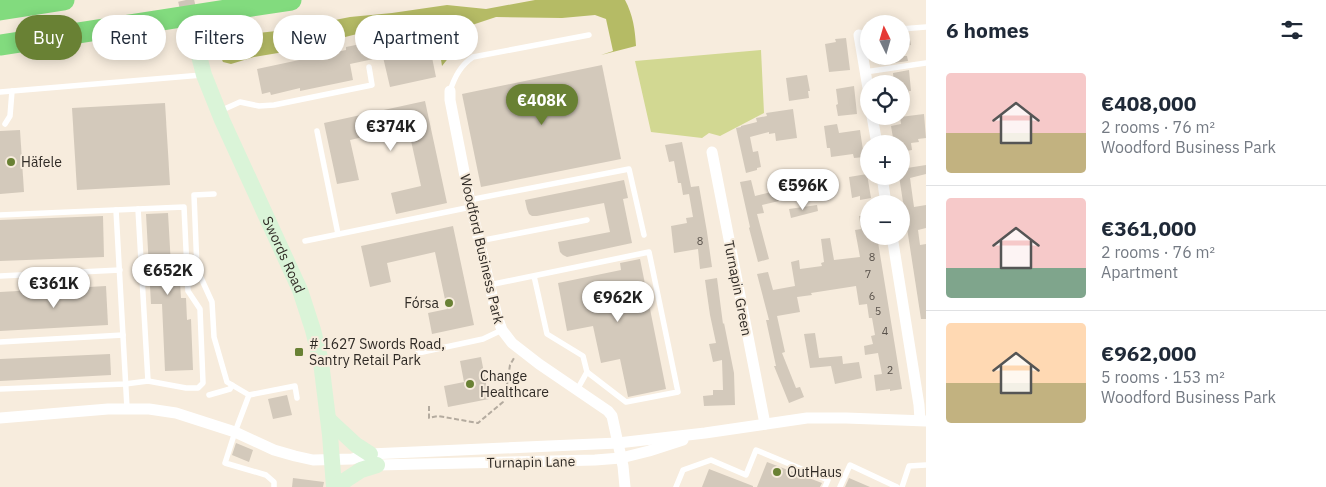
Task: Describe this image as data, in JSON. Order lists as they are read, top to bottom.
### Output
{
  "streets": {
    "main road": ["Swords Road"],
    "street": ["Woodford Business Park", "Turnapin Green", "Turnapin Lane"]
  },
  "crossings": [
    ["Woodford Business Park", "Turnapin Lane"],
    ["Swords Road", "Turnapin Lane"],
    ["Turnapin Green", "Turnapin Lane"]
  ],
  "places": {
    "other": [
      "Häfele",
      "Fórsa",
      "Change Healthcare",
      "OutHaus"
    ],
    "transit": ["# 1627 Swords Road, Santry Retail Park"]
  },
  "house_numbers": [
    "8",
    "8",
    "7",
    "6",
    "5",
    "4",
    "2"
  ],
  "north": "top",
  "page": {
    "heading": "6 homes",
    "map_buttons": ["+", "−"],
    "chip": [
      "Buy",
      "Rent",
      "Filters",
      "New",
      "Apartment"
    ],
    "list": [
      {
        "name": "€408,000",
        "note": "2 rooms · 76 m² · Woodford Business Park"
      },
      {
        "name": "€361,000",
        "note": "2 rooms · 76 m² · Apartment"
      },
      {
        "name": "€962,000",
        "note": "5 rooms · 153 m² · Woodford Business Park"
      }
    ],
    "price": [
      "€408K",
      "€374K",
      "€596K",
      "€652K",
      "€361K",
      "€962K"
    ]
  }
}
